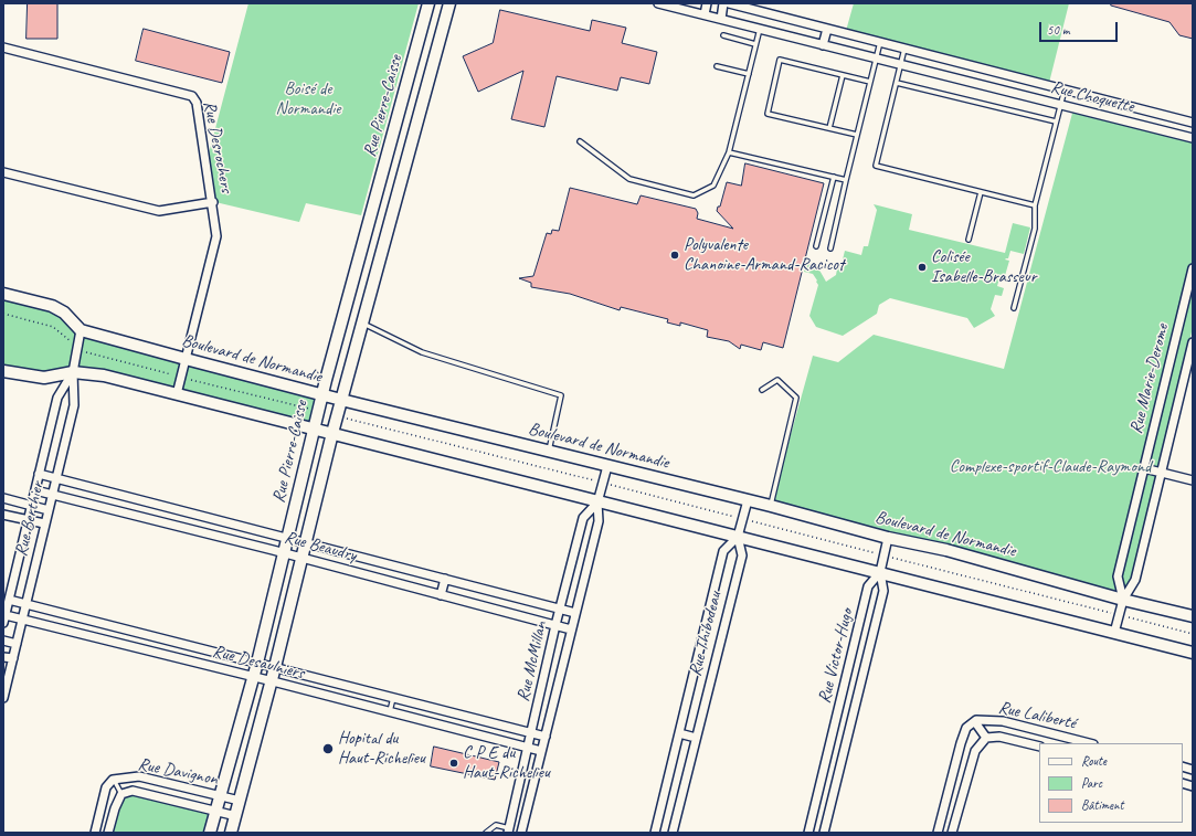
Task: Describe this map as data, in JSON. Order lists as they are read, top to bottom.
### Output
{
  "streets": {
    "street": [
      "Rue Choquette",
      "Rue Pierre-Caisse",
      "Rue Desrochers",
      "Boulevard de Normandie",
      "Rue Marie-Derome",
      "Rue Berthier",
      "Rue Beaudry",
      "Rue Thibodeau",
      "Rue Victor-Hugo",
      "Rue McMillan",
      "Rue Desaulniers",
      "Rue Laliberté",
      "Rue Davignon"
    ]
  },
  "crossings": [
    ["Rue Pierre-Caisse", "Boulevard de Normandie"],
    ["Rue Pierre-Caisse", "Rue Beaudry"],
    ["Rue Pierre-Caisse", "Rue Desaulniers"],
    ["Rue Pierre-Caisse", "Rue Davignon"],
    ["Rue Desrochers", "Boulevard de Normandie"],
    ["Boulevard de Normandie", "Rue Marie-Derome"],
    ["Boulevard de Normandie", "Rue Berthier"],
    ["Boulevard de Normandie", "Rue Thibodeau"],
    ["Boulevard de Normandie", "Rue Victor-Hugo"],
    ["Boulevard de Normandie", "Rue McMillan"],
    ["Rue Berthier", "Rue Beaudry"],
    ["Rue Berthier", "Rue Desaulniers"],
    ["Rue Beaudry", "Rue McMillan"],
    ["Rue McMillan", "Rue Desaulniers"]
  ],
  "parks": ["Boisé de Normandie", "Complexe-sportif-Claude-Raymond"],
  "places": [
    "Polyvalente Chanoine-Armand-Racicot",
    "Colisée Isabelle-Brasseur",
    "Hopital du Haut-Richelieu",
    "C P E du Haut-Richelieu"
  ],
  "legend": ["Route", "Parc", "Bâtiment"],
  "scale_bar": "50 m"
}
